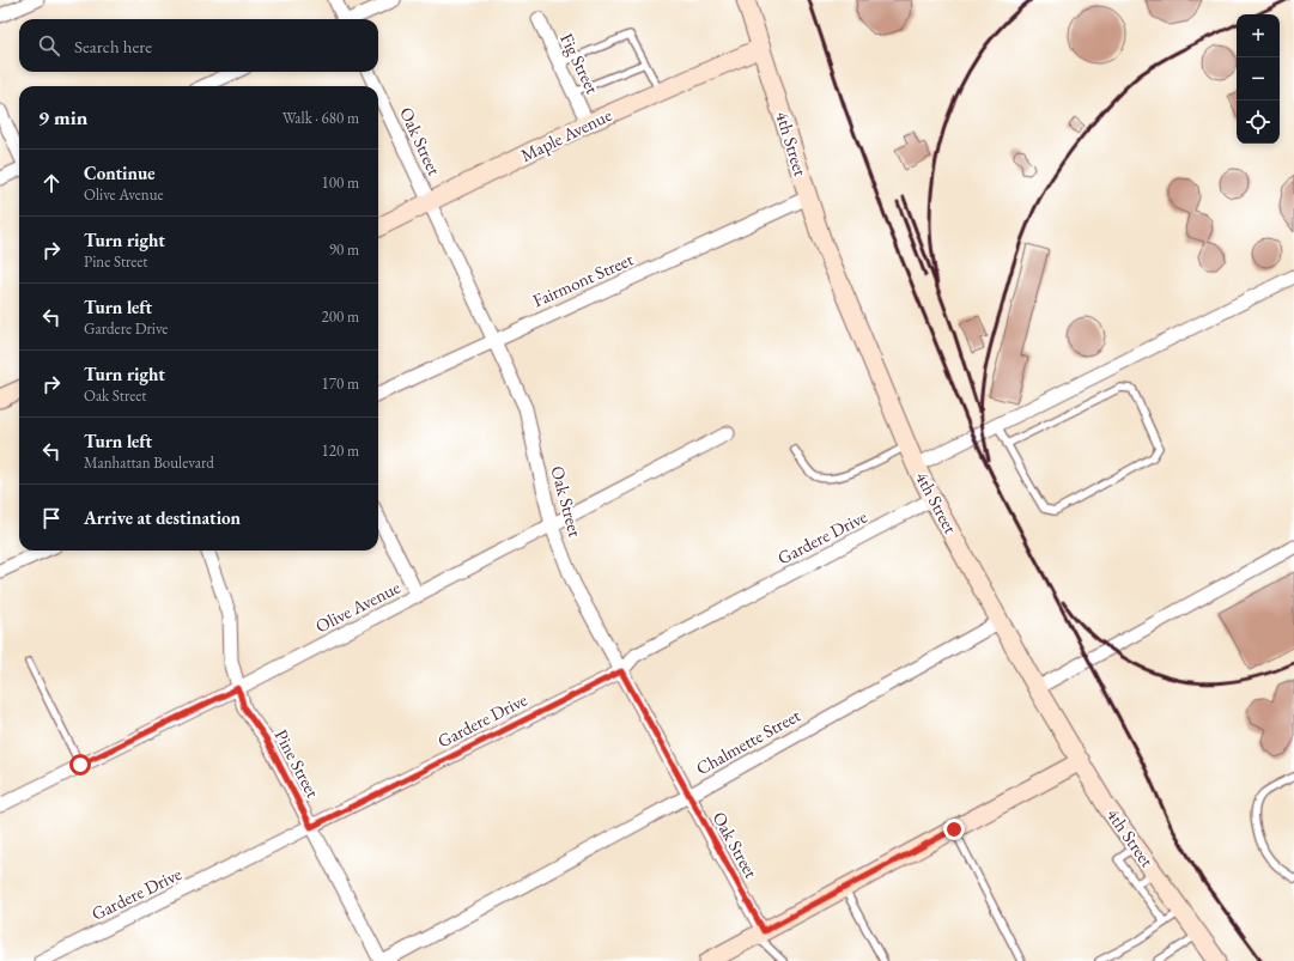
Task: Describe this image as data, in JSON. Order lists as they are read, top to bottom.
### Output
{
  "streets": {
    "main road": ["Maple Avenue", "4th Street"],
    "street": [
      "Fig Street",
      "Oak Street",
      "Fairmont Street",
      "Gardere Drive",
      "Olive Avenue",
      "Chalmette Street",
      "Pine Street"
    ]
  },
  "crossings": [
    ["Fig Street", "Maple Avenue"],
    ["Maple Avenue", "Oak Street"],
    ["Maple Avenue", "4th Street"],
    ["Oak Street", "Fairmont Street"],
    ["Oak Street", "Gardere Drive"],
    ["Oak Street", "Olive Avenue"],
    ["Oak Street", "Chalmette Street"],
    ["4th Street", "Fairmont Street"],
    ["4th Street", "Gardere Drive"],
    ["4th Street", "Chalmette Street"],
    ["Gardere Drive", "Pine Street"],
    ["Olive Avenue", "Pine Street"]
  ],
  "page": {
    "map_buttons": ["+", "−"],
    "search": "Search here",
    "heading": ["9 min", "Walk · 680 m"],
    "list": [
      ["Continue", "Olive Avenue", "100 m"],
      ["Turn right", "Pine Street", "90 m"],
      ["Turn left", "Gardere Drive", "200 m"],
      ["Turn right", "Oak Street", "170 m"],
      ["Turn left", "Manhattan Boulevard", "120 m"],
      "Arrive at destination"
    ]
  }
}
